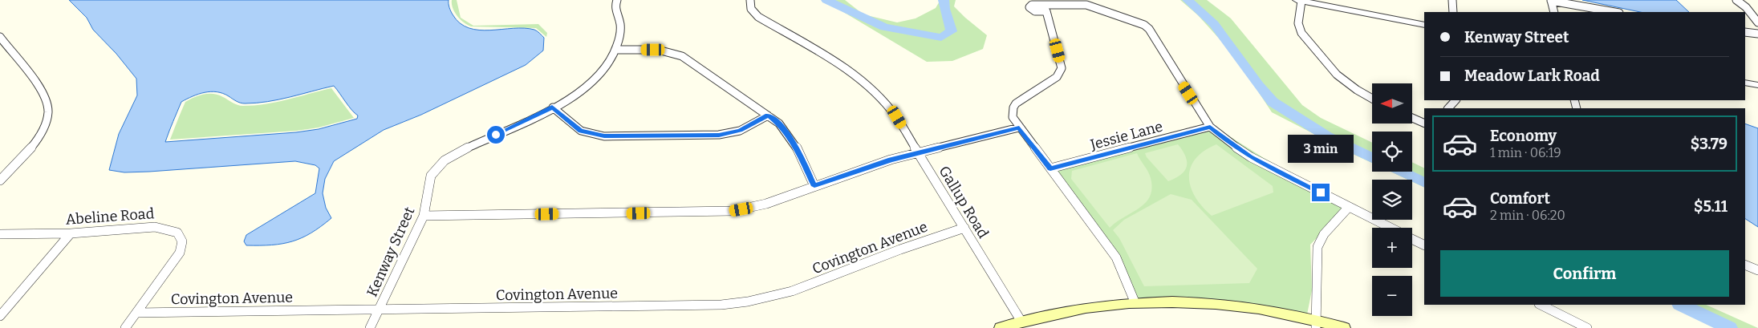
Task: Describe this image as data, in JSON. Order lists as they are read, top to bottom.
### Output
{
  "streets": {
    "street": [
      "Jessie Lane",
      "Gallup Road",
      "Abeline Road",
      "Covington Avenue",
      "Kenway Street"
    ]
  },
  "crossings": [
    ["Gallup Road", "Covington Avenue"],
    ["Abeline Road", "Covington Avenue"],
    ["Covington Avenue", "Kenway Street"]
  ],
  "north": "left",
  "page": {
    "banner": ["Kenway Street", "Meadow Lark Road"],
    "map_buttons": ["+", "−"],
    "list": [
      {
        "name": "Economy",
        "note": "1 min · 06:19",
        "value": "$3.79"
      },
      {
        "name": "Comfort",
        "note": "2 min · 06:20",
        "value": "$5.11"
      }
    ],
    "bubble": "3 min",
    "buttons": "Confirm"
  }
}
